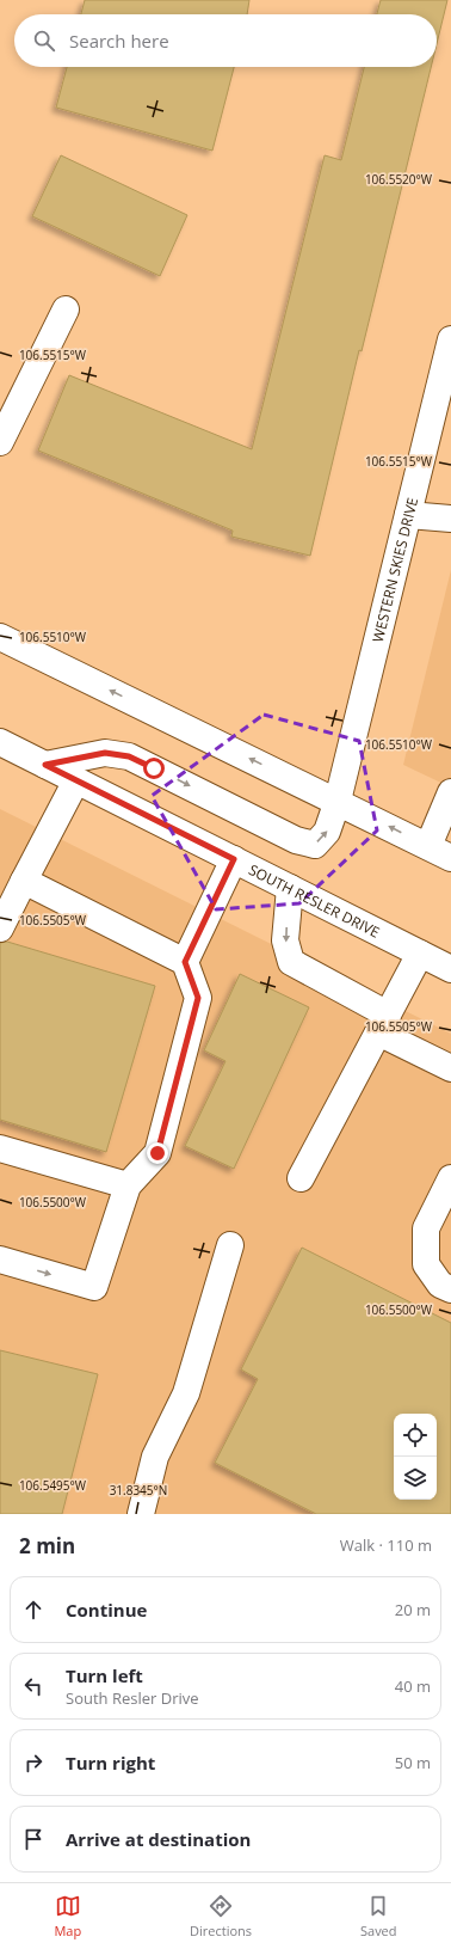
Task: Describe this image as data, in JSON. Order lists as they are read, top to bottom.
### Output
{
  "streets": {
    "main road": ["WESTERN SKIES DRIVE", "SOUTH RESLER DRIVE"]
  },
  "crossings": [
    ["WESTERN SKIES DRIVE", "SOUTH RESLER DRIVE"]
  ],
  "page": {
    "search": "Search here",
    "heading": ["2 min", "Walk · 110 m"],
    "list": [
      ["Continue", "20 m"],
      ["Turn left", "South Resler Drive", "40 m"],
      ["Turn right", "50 m"],
      "Arrive at destination"
    ],
    "nav": ["Map", "Directions", "Saved"]
  },
  "coordinates": [
    "106.5520°W",
    "106.5515°W",
    "106.5510°W",
    "106.5505°W",
    "106.5500°W",
    "106.5495°W",
    "31.8345°N"
  ]
}
